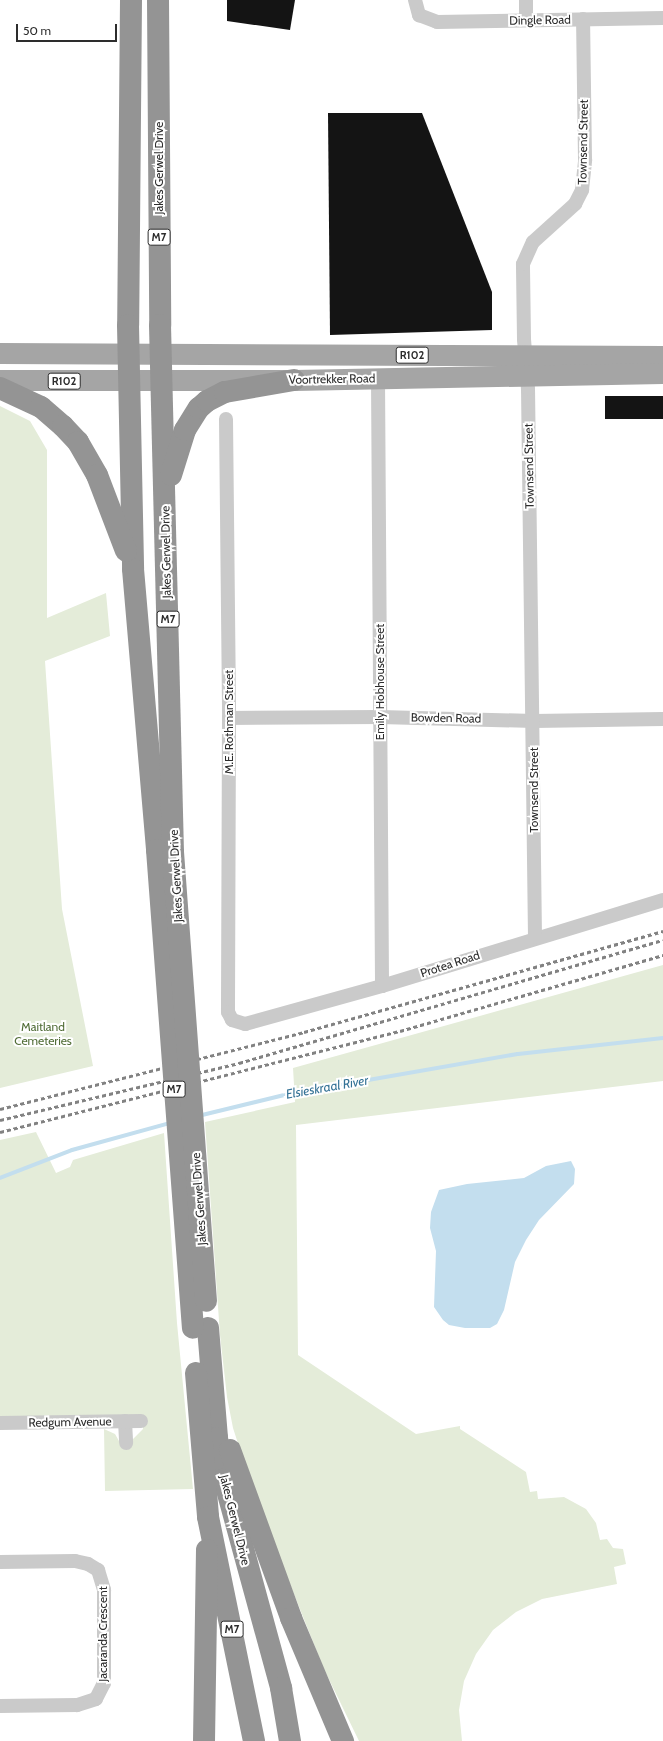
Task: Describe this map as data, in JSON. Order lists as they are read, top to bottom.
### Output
{
  "streets": {
    "highway": ["Jakes Gerwel Drive", "M7"],
    "main road": ["R102", "Voortrekker Road"],
    "street": [
      "Dingle Road",
      "Townsend Street",
      "Emily Hobhouse Street",
      "Bowden Road",
      "M.E. Rothman Street",
      "Protea Road",
      "Redgum Avenue",
      "Jacaranda Crescent"
    ]
  },
  "crossings": [
    ["Dingle Road", "Townsend Street"],
    ["Townsend Street", "Voortrekker Road"],
    ["Townsend Street", "Bowden Road"],
    ["Townsend Street", "Protea Road"],
    ["Jakes Gerwel Drive", "Voortrekker Road"],
    ["Voortrekker Road", "Emily Hobhouse Street"],
    ["Emily Hobhouse Street", "Bowden Road"],
    ["Emily Hobhouse Street", "Protea Road"],
    ["Bowden Road", "M.E. Rothman Street"],
    ["M.E. Rothman Street", "Protea Road"]
  ],
  "water": ["Elsieskraal River"],
  "parks": ["Maitland Cemeteries"],
  "scale_bar": "50 m"
}
